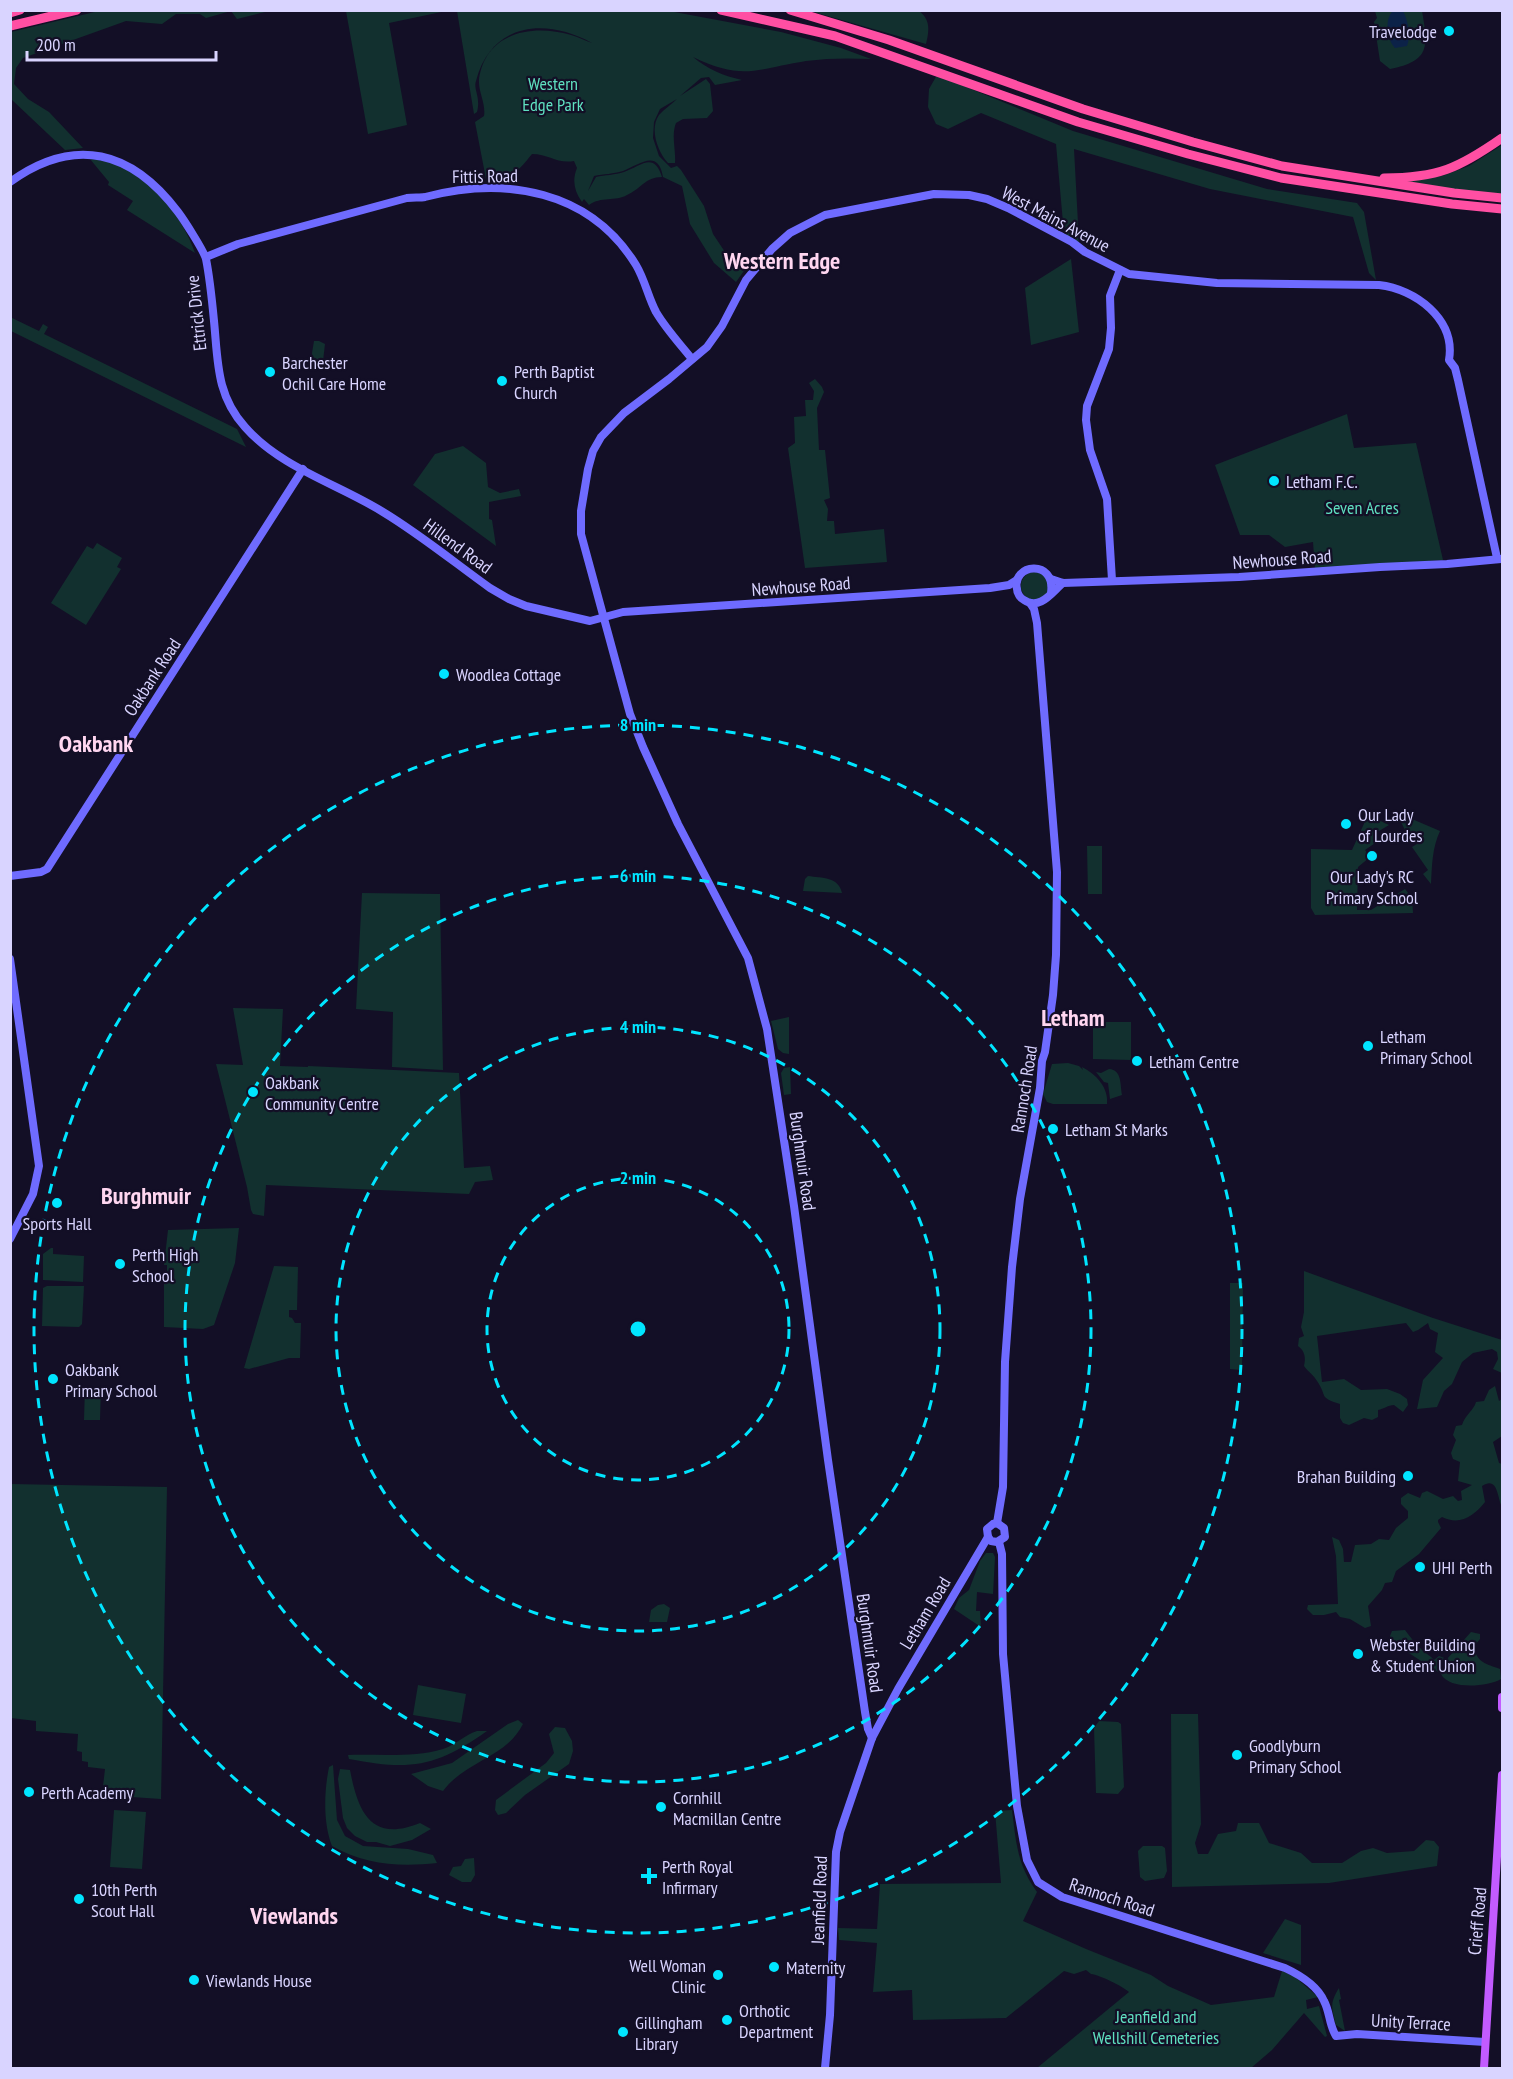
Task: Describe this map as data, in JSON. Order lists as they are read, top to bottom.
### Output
{
  "streets": {
    "main road": ["Crieff Road"],
    "street": [
      "Fittis Road",
      "West Mains Avenue",
      "Ettrick Drive",
      "Hillend Road",
      "Newhouse Road",
      "Oakbank Road",
      "Rannoch Road",
      "Burghmuir Road",
      "Letham Road",
      "Jeanfield Road",
      "Unity Terrace"
    ]
  },
  "crossings": [
    ["Fittis Road", "West Mains Avenue"],
    ["Fittis Road", "Ettrick Drive"],
    ["West Mains Avenue", "Hillend Road"],
    ["West Mains Avenue", "Newhouse Road"],
    ["West Mains Avenue", "Burghmuir Road"],
    ["Ettrick Drive", "Hillend Road"],
    ["Ettrick Drive", "Oakbank Road"],
    ["Hillend Road", "Newhouse Road"],
    ["Hillend Road", "Oakbank Road"],
    ["Hillend Road", "Burghmuir Road"],
    ["Newhouse Road", "Rannoch Road"],
    ["Newhouse Road", "Burghmuir Road"],
    ["Rannoch Road", "Letham Road"],
    ["Rannoch Road", "Unity Terrace"],
    ["Burghmuir Road", "Letham Road"],
    ["Burghmuir Road", "Jeanfield Road"],
    ["Letham Road", "Jeanfield Road"],
    ["Crieff Road", "Unity Terrace"]
  ],
  "districts": [
    "Western Edge",
    "Oakbank",
    "Letham",
    "Burghmuir",
    "Viewlands"
  ],
  "parks": ["Western Edge Park", "Seven Acres", "Jeanfield and Wellshill Cemeteries"],
  "places": {
    "other": [
      "Travelodge",
      "Barchester Ochil Care Home",
      "Perth Baptist Church",
      "Letham F.C.",
      "Woodlea Cottage",
      "Our Lady of Lourdes",
      "Our Lady's RC Primary School",
      "Letham Primary School",
      "Letham Centre",
      "Oakbank Community Centre",
      "Letham St Marks",
      "Sports Hall",
      "Perth High School",
      "Oakbank Primary School",
      "Brahan Building",
      "UHI Perth",
      "Webster Building & Student Union",
      "Goodlyburn Primary School",
      "Perth Academy",
      "Cornhill Macmillan Centre",
      "10th Perth Scout Hall",
      "Maternity",
      "Well Woman Clinic",
      "Viewlands House",
      "Orthotic Department",
      "Gillingham Library"
    ],
    "health": ["Perth Royal Infirmary"]
  },
  "scale_bar": "200 m",
  "rings": [
    "8 min",
    "6 min",
    "4 min",
    "2 min"
  ]
}
